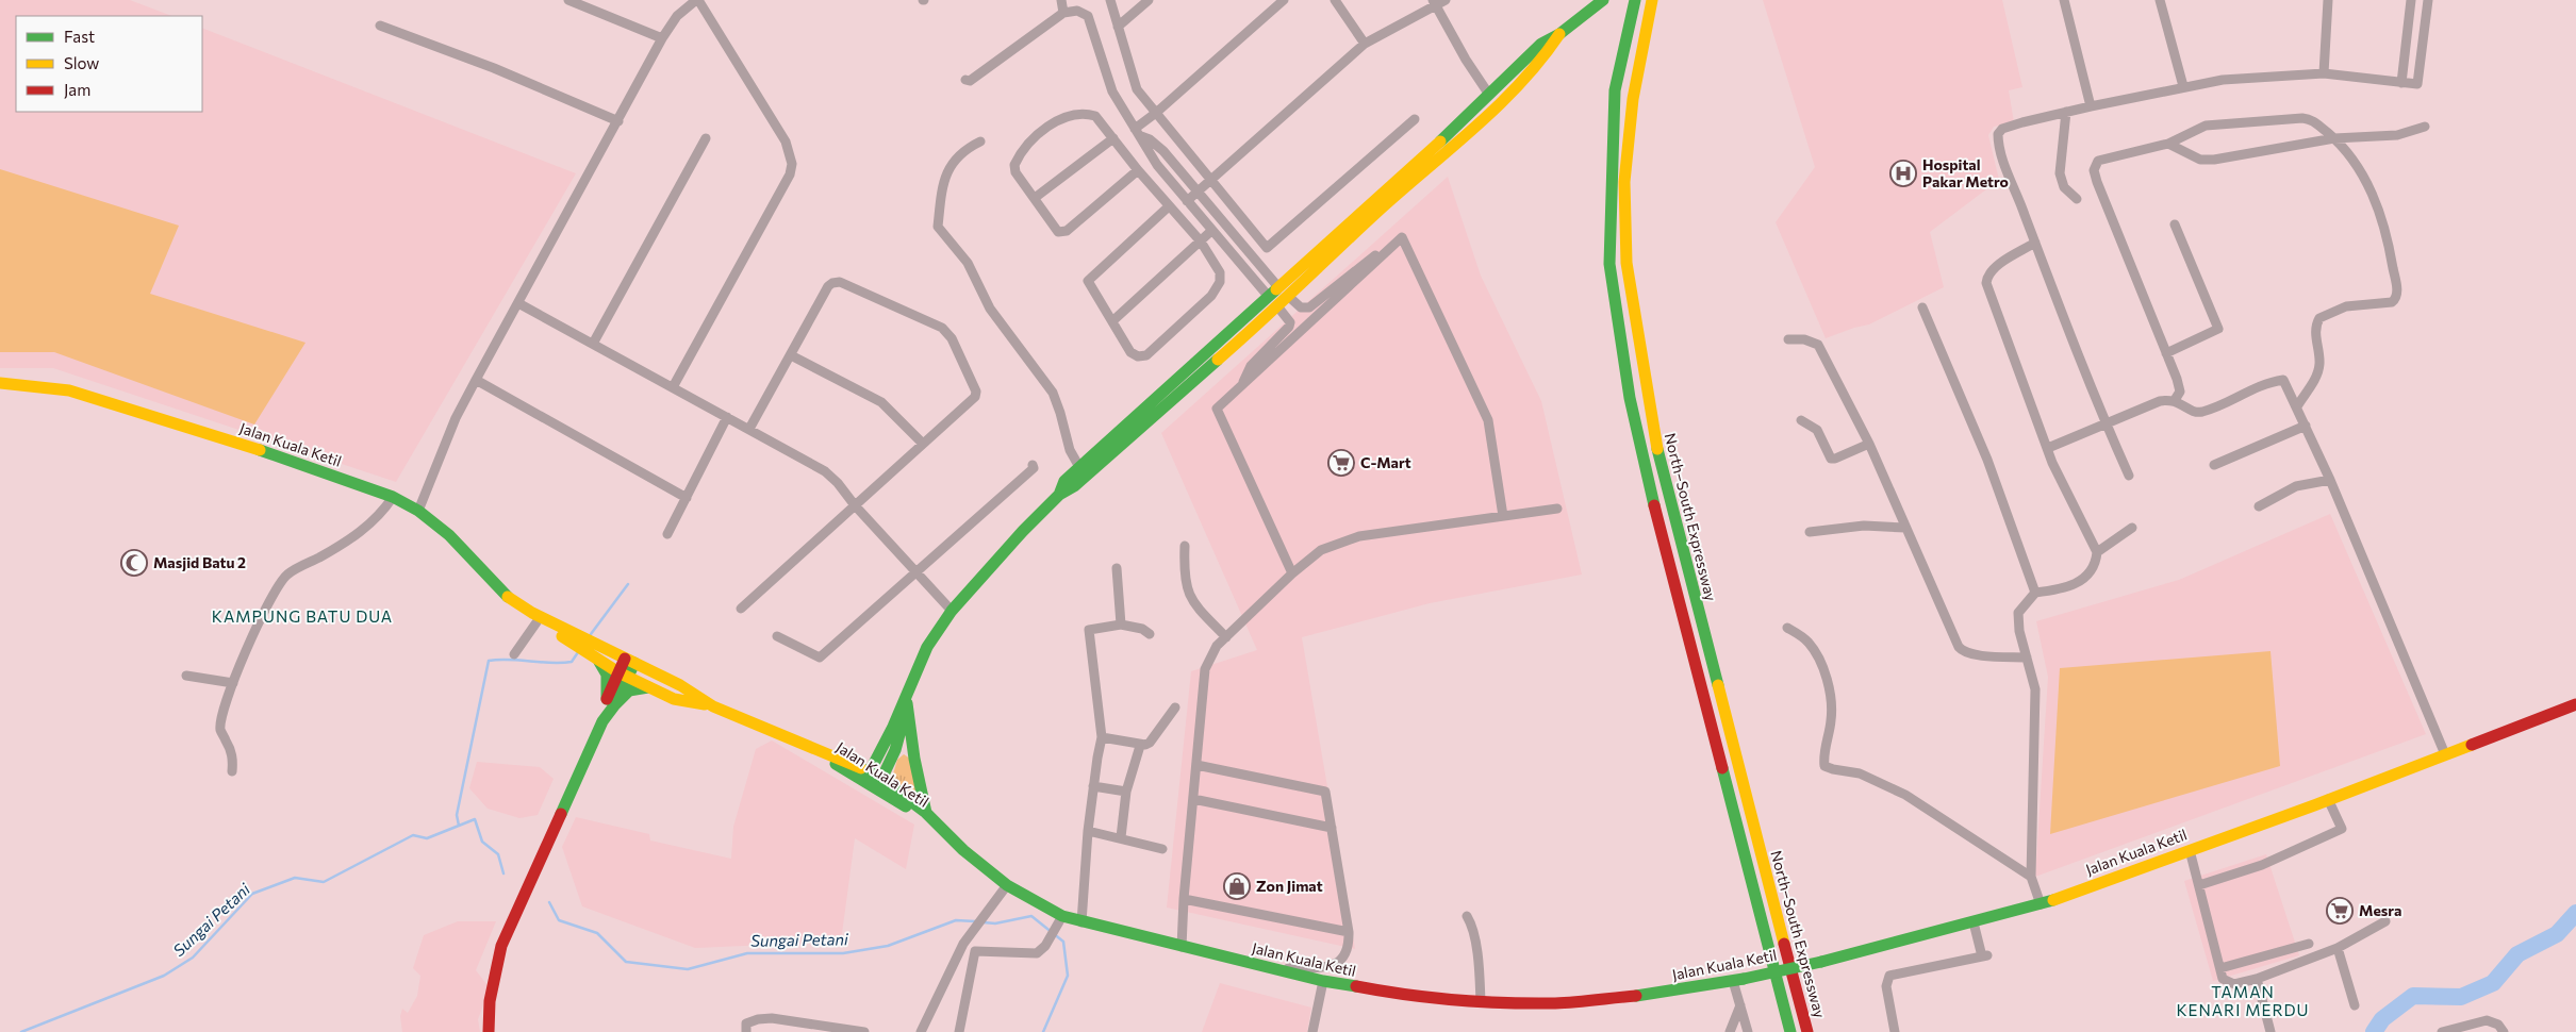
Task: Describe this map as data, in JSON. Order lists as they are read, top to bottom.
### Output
{
  "streets": {
    "main road": ["Jalan Kuala Ketil", "North–South Expressway"]
  },
  "districts": ["KAMPUNG BATU DUA", "TAMAN KENARI MERDU"],
  "water": ["Sungai Petani"],
  "places": {
    "hospital": ["Hospital Pakar Metro"],
    "supermarket": ["C-Mart", "Mesra"],
    "mosque": ["Masjid Batu 2"],
    "shop": ["Zon Jimat"]
  },
  "legend": ["Fast", "Slow", "Jam"]
}
